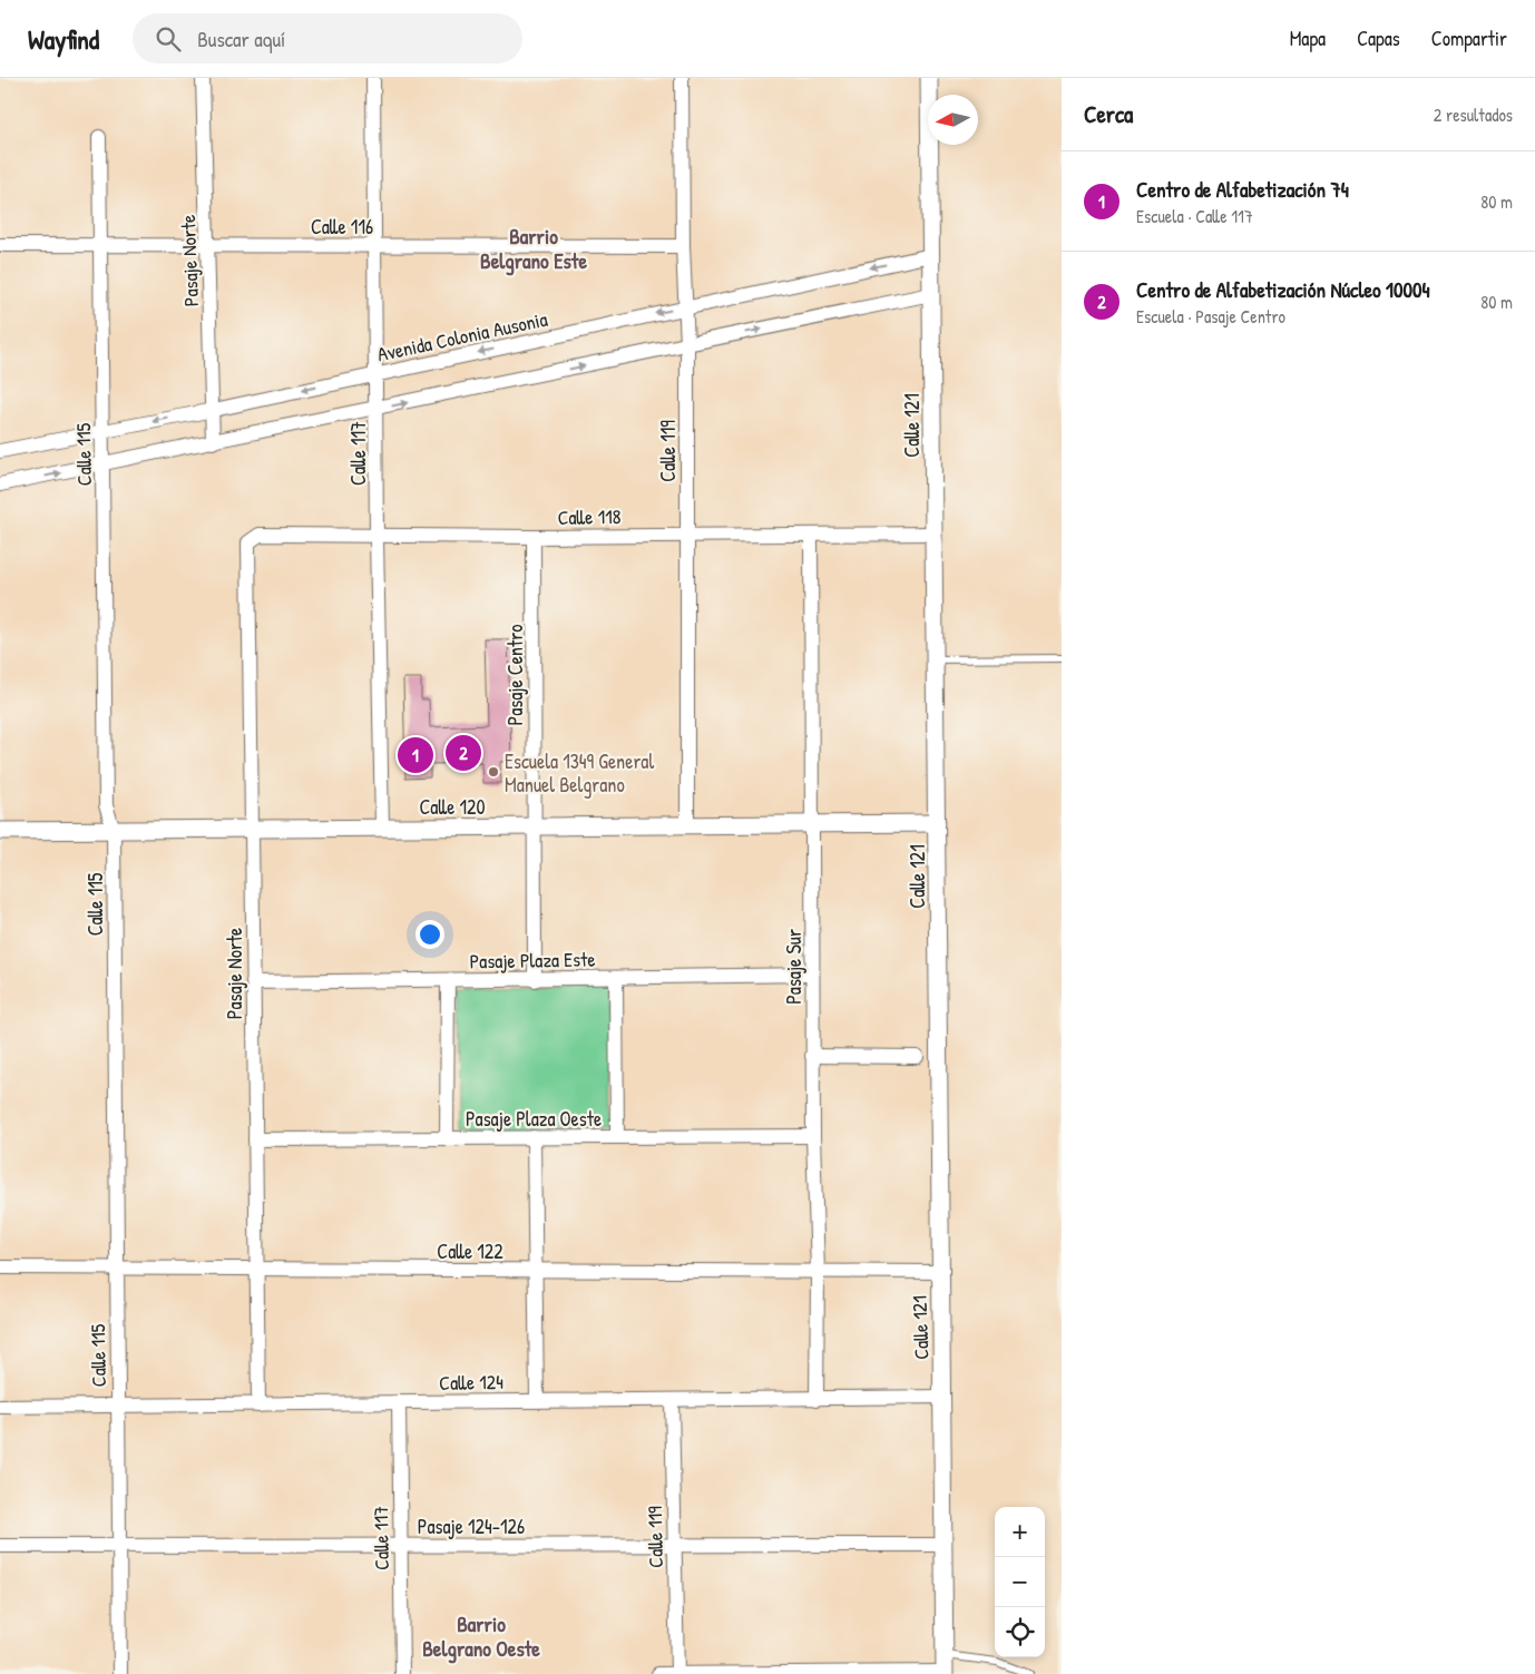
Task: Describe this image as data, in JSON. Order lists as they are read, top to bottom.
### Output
{
  "streets": {
    "street": [
      "Calle 116",
      "Pasaje Norte",
      "Avenida Colonia Ausonia",
      "Calle 121",
      "Calle 119",
      "Calle 117",
      "Calle 115",
      "Calle 118",
      "Pasaje Centro",
      "Calle 120",
      "Pasaje Plaza Este",
      "Pasaje Sur",
      "Pasaje Plaza Oeste",
      "Calle 122",
      "Calle 124",
      "Pasaje 124-126"
    ]
  },
  "crossings": [
    ["Calle 116", "Pasaje Norte"],
    ["Calle 116", "Calle 119"],
    ["Calle 116", "Calle 117"],
    ["Calle 116", "Calle 115"],
    ["Pasaje Norte", "Avenida Colonia Ausonia"],
    ["Pasaje Norte", "Calle 118"],
    ["Pasaje Norte", "Calle 120"],
    ["Pasaje Norte", "Pasaje Plaza Este"],
    ["Pasaje Norte", "Pasaje Plaza Oeste"],
    ["Pasaje Norte", "Calle 122"],
    ["Pasaje Norte", "Calle 124"],
    ["Avenida Colonia Ausonia", "Calle 121"],
    ["Avenida Colonia Ausonia", "Calle 119"],
    ["Avenida Colonia Ausonia", "Calle 117"],
    ["Avenida Colonia Ausonia", "Calle 115"],
    ["Calle 121", "Calle 118"],
    ["Calle 121", "Calle 120"],
    ["Calle 121", "Calle 122"],
    ["Calle 121", "Calle 124"],
    ["Calle 121", "Pasaje 124-126"],
    ["Calle 119", "Calle 118"],
    ["Calle 119", "Calle 120"],
    ["Calle 119", "Calle 124"],
    ["Calle 119", "Pasaje 124-126"],
    ["Calle 117", "Calle 118"],
    ["Calle 117", "Calle 120"],
    ["Calle 117", "Calle 124"],
    ["Calle 117", "Pasaje 124-126"],
    ["Calle 115", "Calle 120"],
    ["Calle 115", "Calle 122"],
    ["Calle 115", "Calle 124"],
    ["Calle 115", "Pasaje 124-126"],
    ["Calle 118", "Pasaje Centro"],
    ["Calle 118", "Pasaje Sur"],
    ["Pasaje Centro", "Calle 120"],
    ["Pasaje Centro", "Pasaje Plaza Este"],
    ["Calle 120", "Pasaje Sur"],
    ["Pasaje Plaza Este", "Pasaje Sur"],
    ["Pasaje Sur", "Pasaje Plaza Oeste"],
    ["Pasaje Sur", "Calle 122"],
    ["Pasaje Sur", "Calle 124"]
  ],
  "districts": ["Barrio Belgrano Este", "Barrio Belgrano Oeste"],
  "places": ["Escuela 1349 General Manuel Belgrano"],
  "north": "left",
  "page": {
    "header": "Wayfind",
    "search": "Buscar aquí",
    "nav": ["Mapa", "Capas", "Compartir"],
    "heading": ["Cerca", "2 resultados"],
    "list": [
      {
        "mark": "1",
        "name": "Centro de Alfabetización 74",
        "note": "Escuela · Calle 117",
        "value": "80 m"
      },
      {
        "mark": "2",
        "name": "Centro de Alfabetización Núcleo 10004",
        "note": "Escuela · Pasaje Centro",
        "value": "80 m"
      }
    ],
    "pins": ["2", "1"],
    "map_buttons": ["+", "−"]
  }
}
